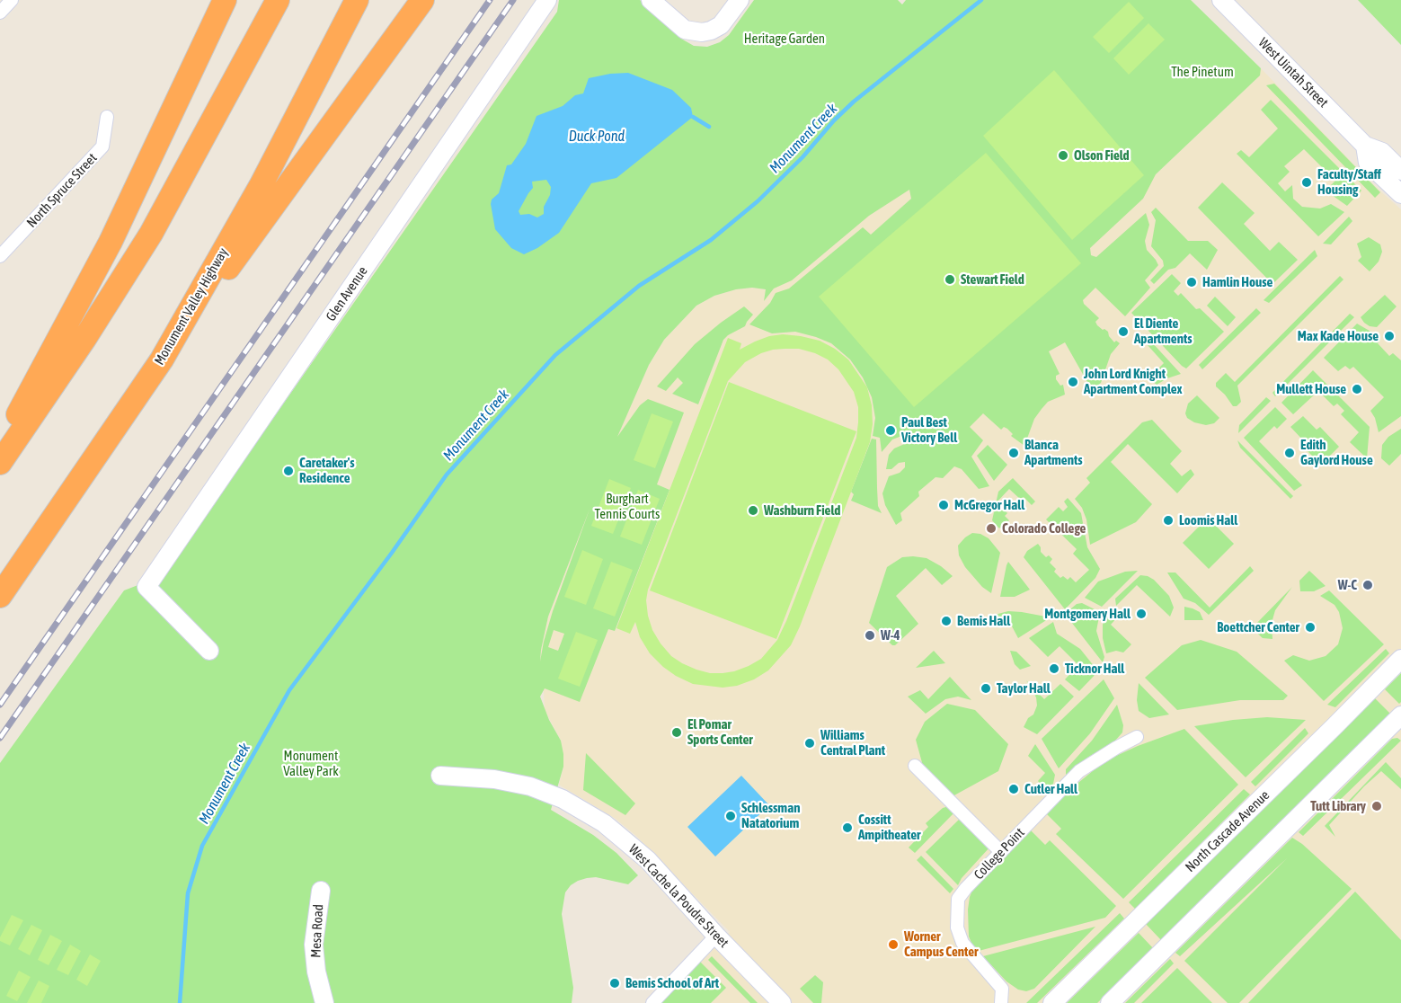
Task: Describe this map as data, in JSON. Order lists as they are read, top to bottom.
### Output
{
  "streets": {
    "highway": ["Monument Valley Highway"],
    "street": [
      "West Uintah Street",
      "North Spruce Street",
      "Glen Avenue",
      "North Cascade Avenue",
      "College Point",
      "West Cache la Poudre Street",
      "Mesa Road"
    ]
  },
  "water": ["Duck Pond", "Monument Creek"],
  "parks": [
    "Heritage Garden",
    "The Pinetum",
    "Burghart Tennis Courts",
    "Monument Valley Park"
  ],
  "places": [
    "Olson Field",
    "Faculty/Staff Housing",
    "Stewart Field",
    "Hamlin House",
    "El Diente Apartments",
    "Max Kade House",
    "John Lord Knight Apartment Complex",
    "Mullett House",
    "Paul Best Victory Bell",
    "Blanca Apartments",
    "Edith Gaylord House",
    "Caretaker's Residence",
    "McGregor Hall",
    "Washburn Field",
    "Loomis Hall",
    "Colorado College",
    "W-C",
    "Montgomery Hall",
    "Bemis Hall",
    "Boettcher Center",
    "W-4",
    "Ticknor Hall",
    "Taylor Hall",
    "El Pomar Sports Center",
    "Williams Central Plant",
    "Cutler Hall",
    "Tutt Library",
    "Schlessman Natatorium",
    "Cossitt Ampitheater",
    "Worner Campus Center",
    "Bemis School of Art"
  ]
}
